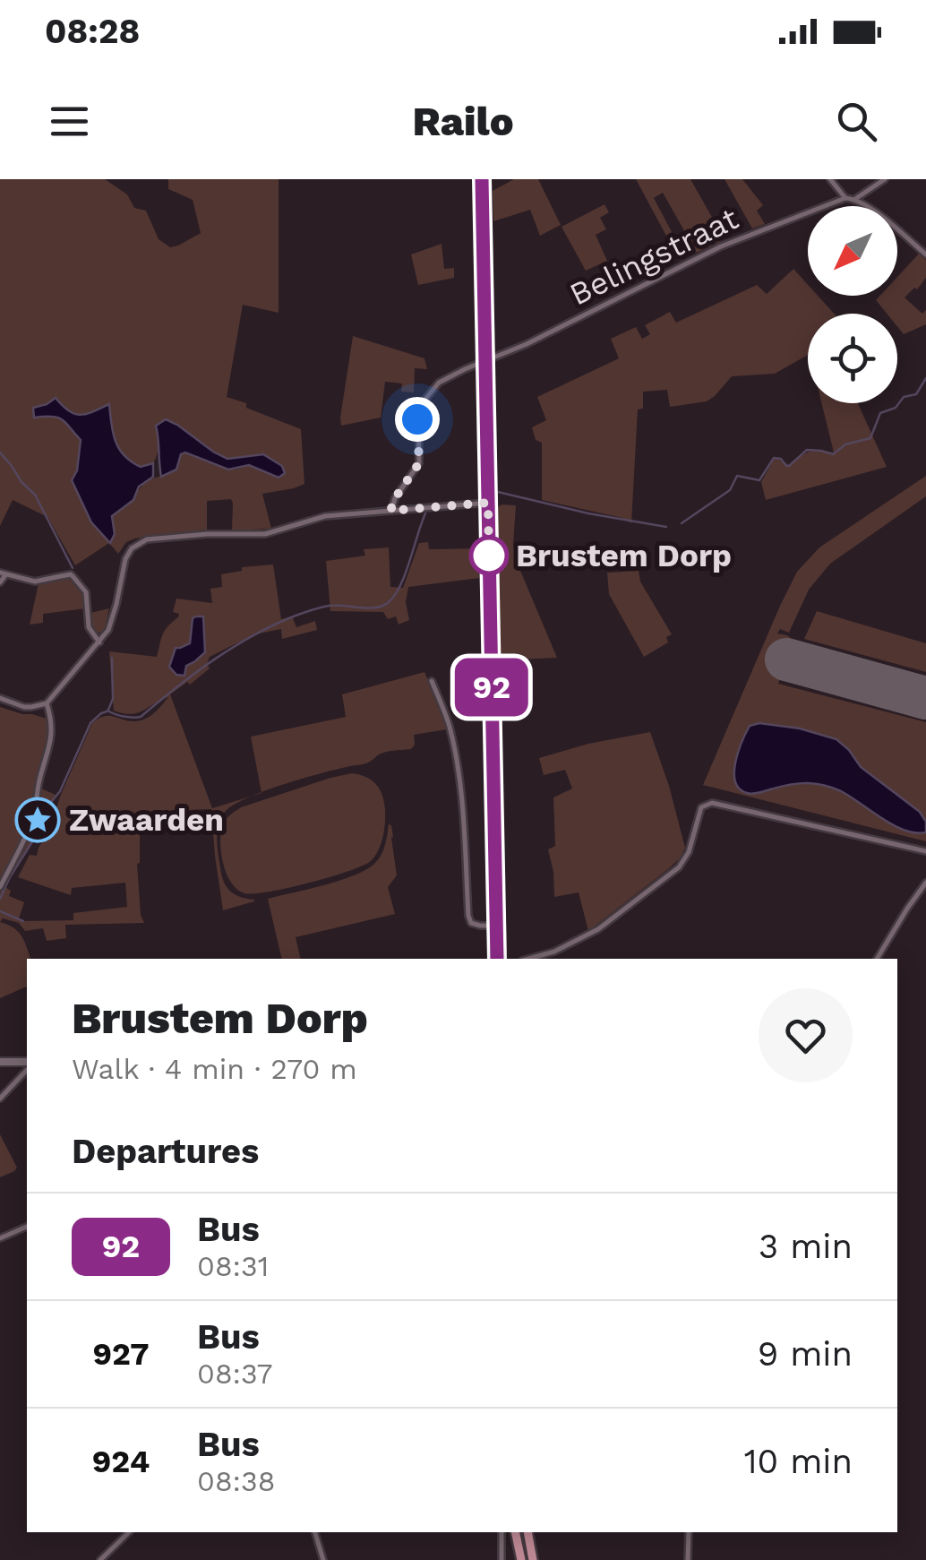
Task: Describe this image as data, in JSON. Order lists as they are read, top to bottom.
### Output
{
  "streets": {
    "street": ["Belingstraat"]
  },
  "places": {
    "other": ["Brustem Dorp"],
    "place": ["Zwaarden"]
  },
  "lines": ["bus line 92"],
  "north": "bottom left",
  "page": {
    "status": "08:28",
    "header": "Railo",
    "on_map": "92",
    "heading": [
      ["Brustem Dorp", "Walk · 4 min · 270 m"],
      "Departures"
    ],
    "list": [
      {
        "mark": "92",
        "name": "Bus",
        "note": "08:31",
        "value": "3 min"
      },
      {
        "mark": "927",
        "name": "Bus",
        "note": "08:37",
        "value": "9 min"
      },
      {
        "mark": "924",
        "name": "Bus",
        "note": "08:38",
        "value": "10 min"
      }
    ]
  }
}
